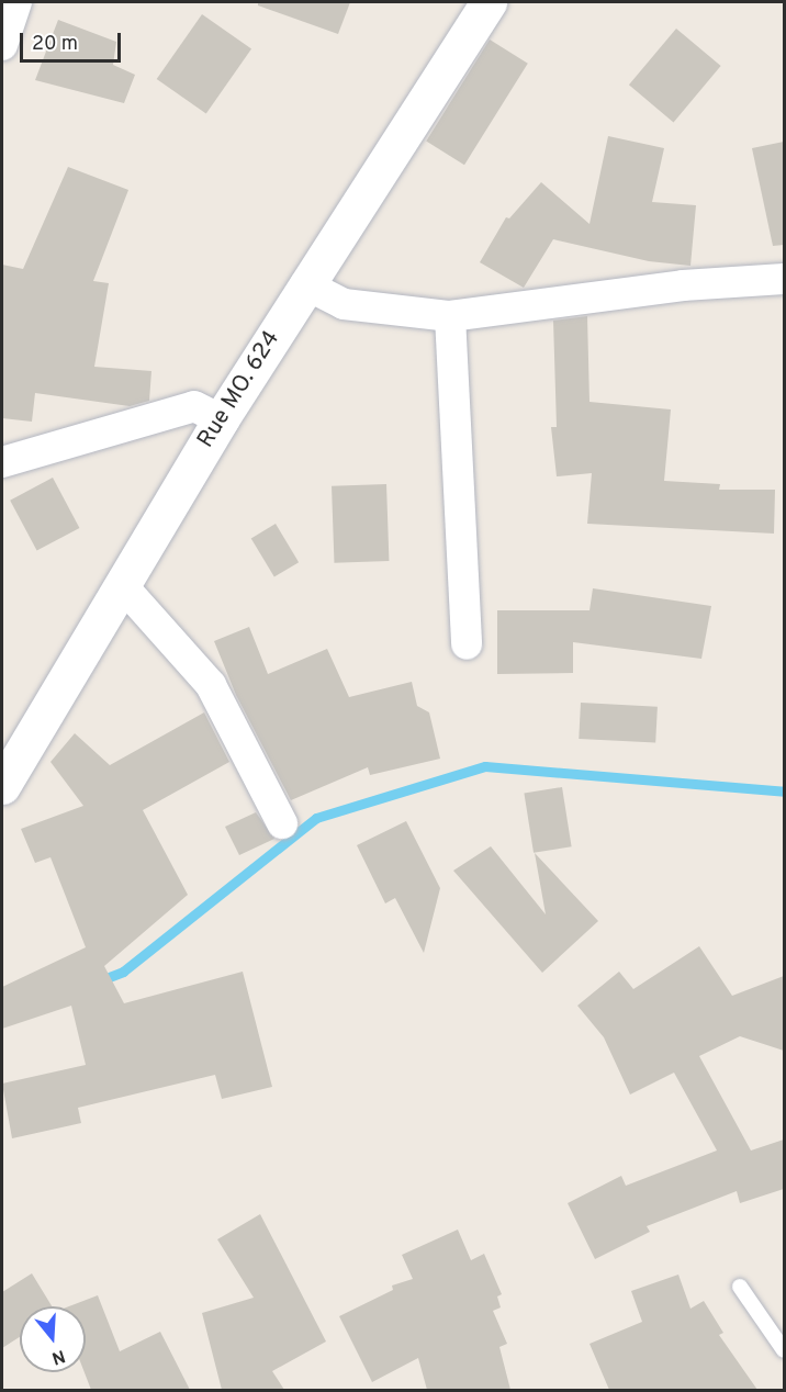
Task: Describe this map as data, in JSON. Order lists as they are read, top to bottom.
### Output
{
  "streets": {
    "street": ["Rue MO. 624"]
  },
  "scale_bar": "20 m",
  "north": "bottom"
}
